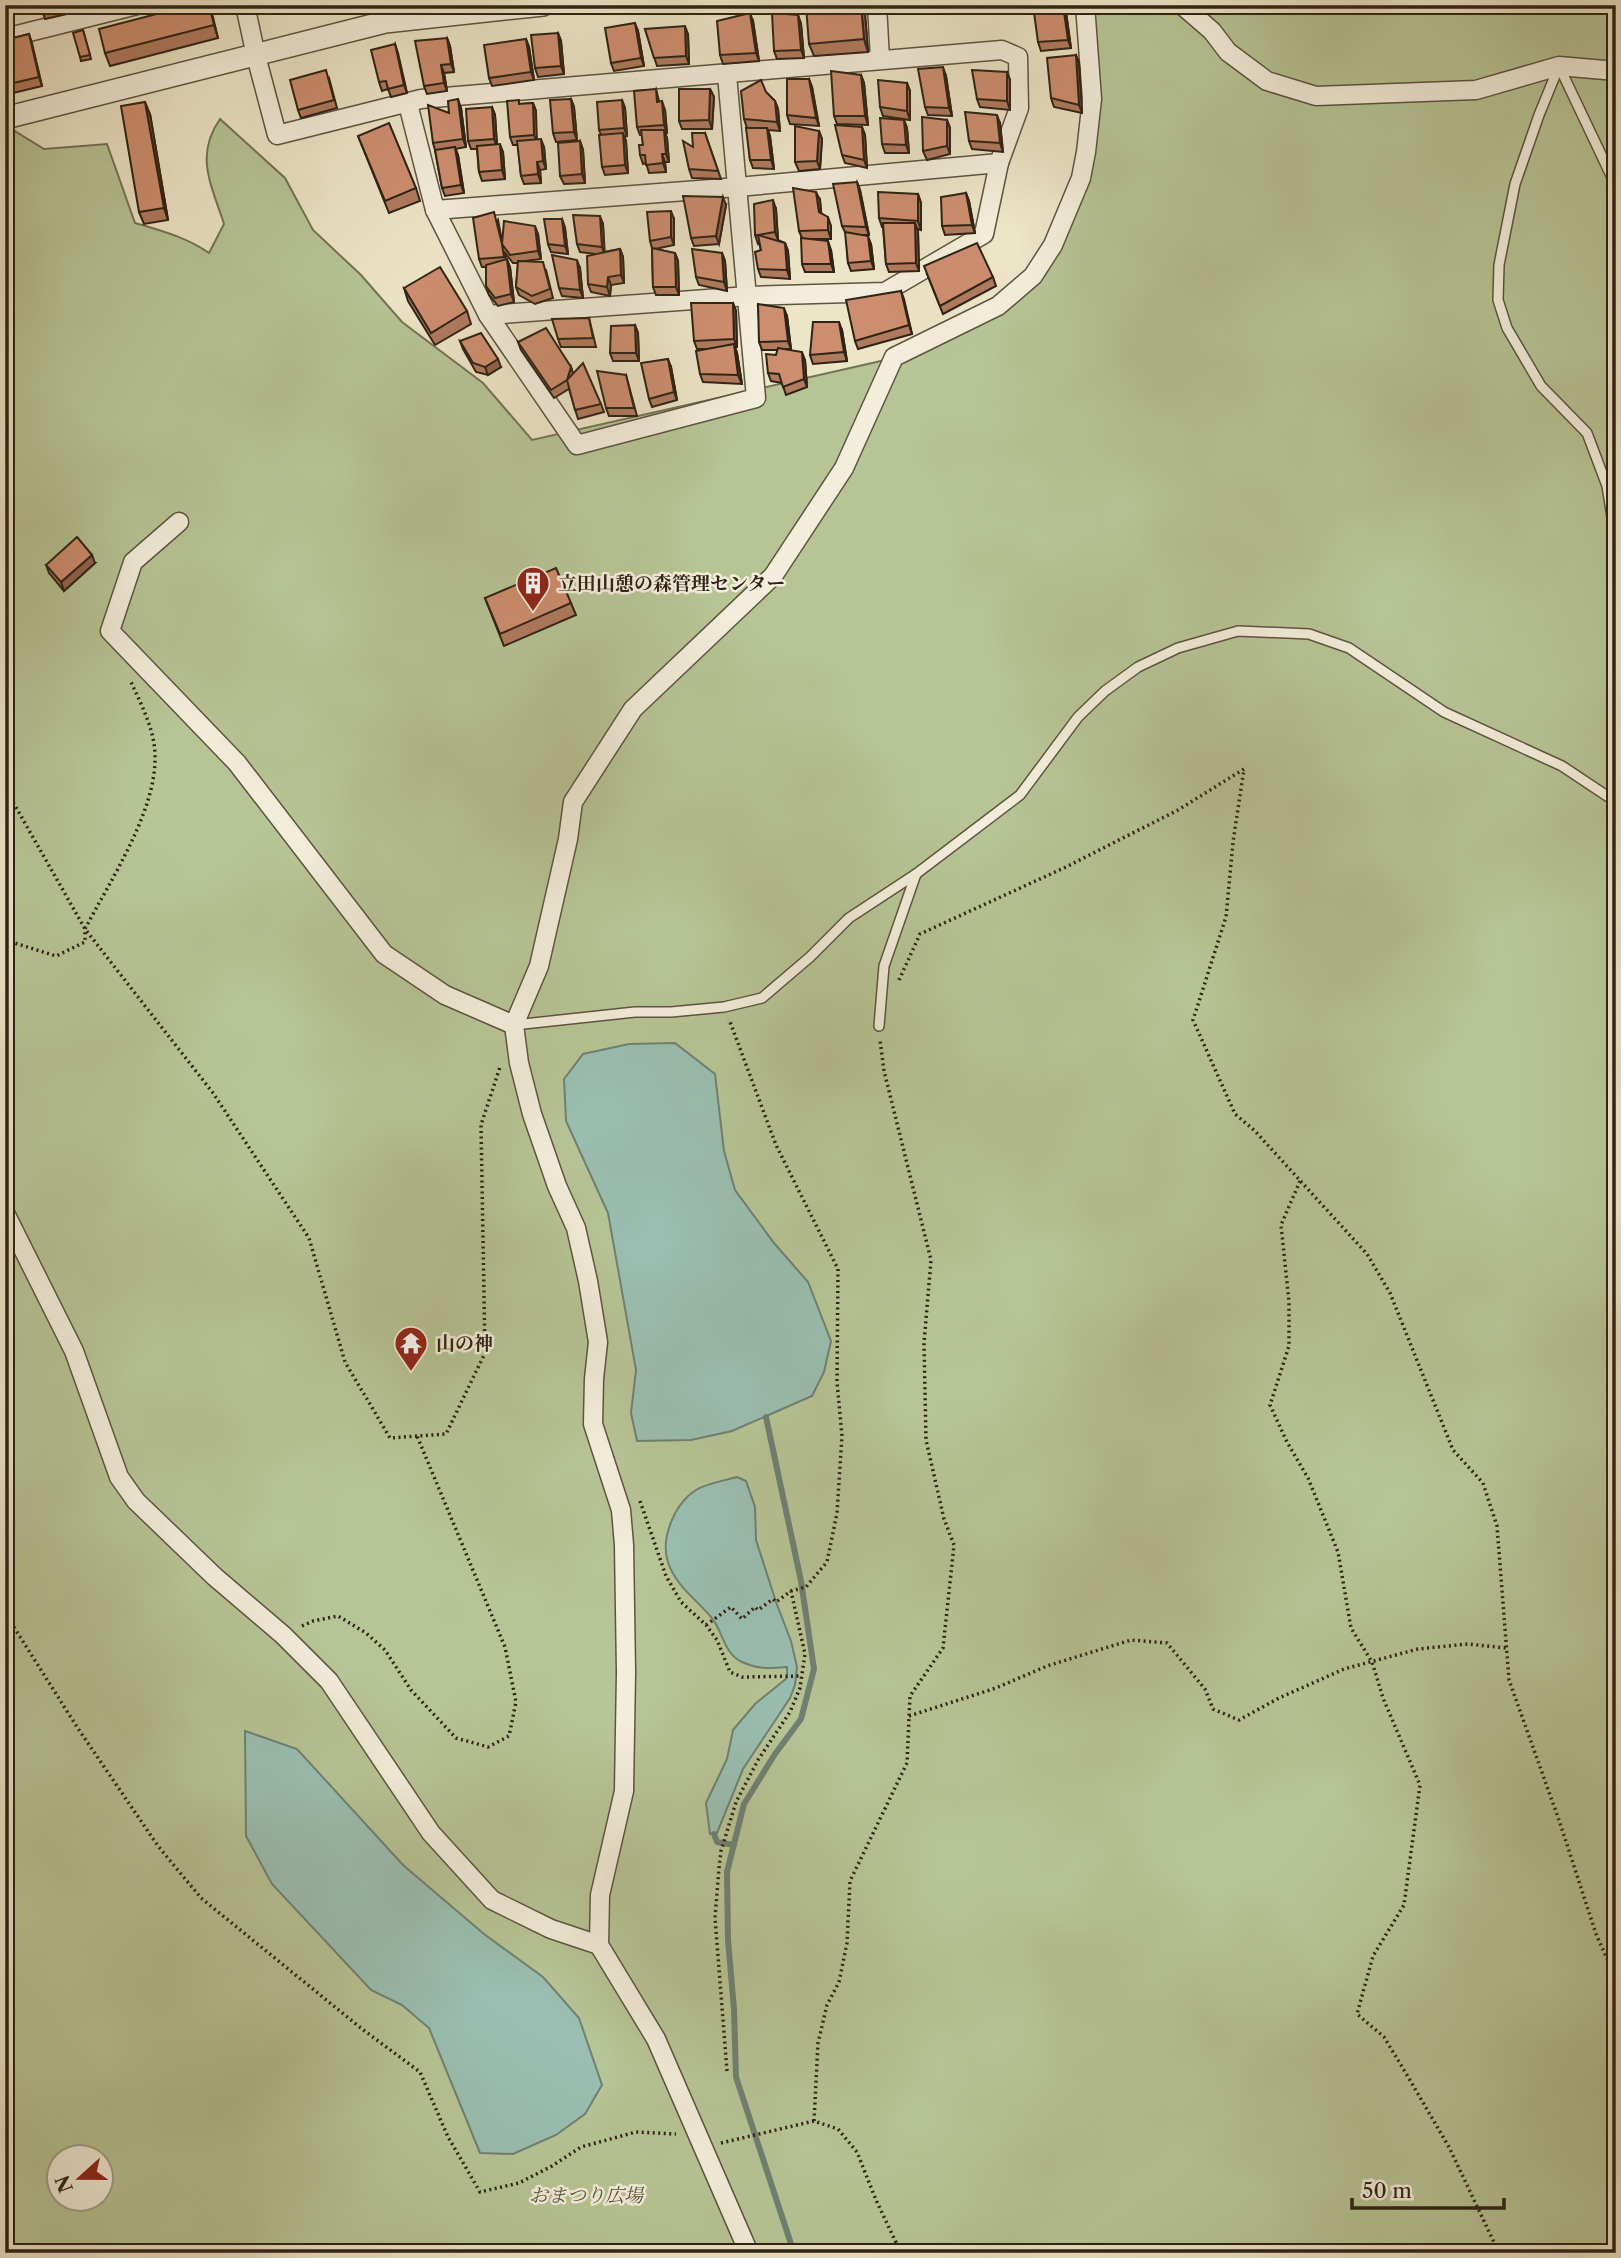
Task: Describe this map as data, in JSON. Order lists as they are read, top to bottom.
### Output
{
  "parks": ["おまつり広場"],
  "places": {
    "building": ["立田山憩の森管理センター"],
    "temple": ["山の神"]
  },
  "scale_bar": "50 m",
  "north": "left"
}
